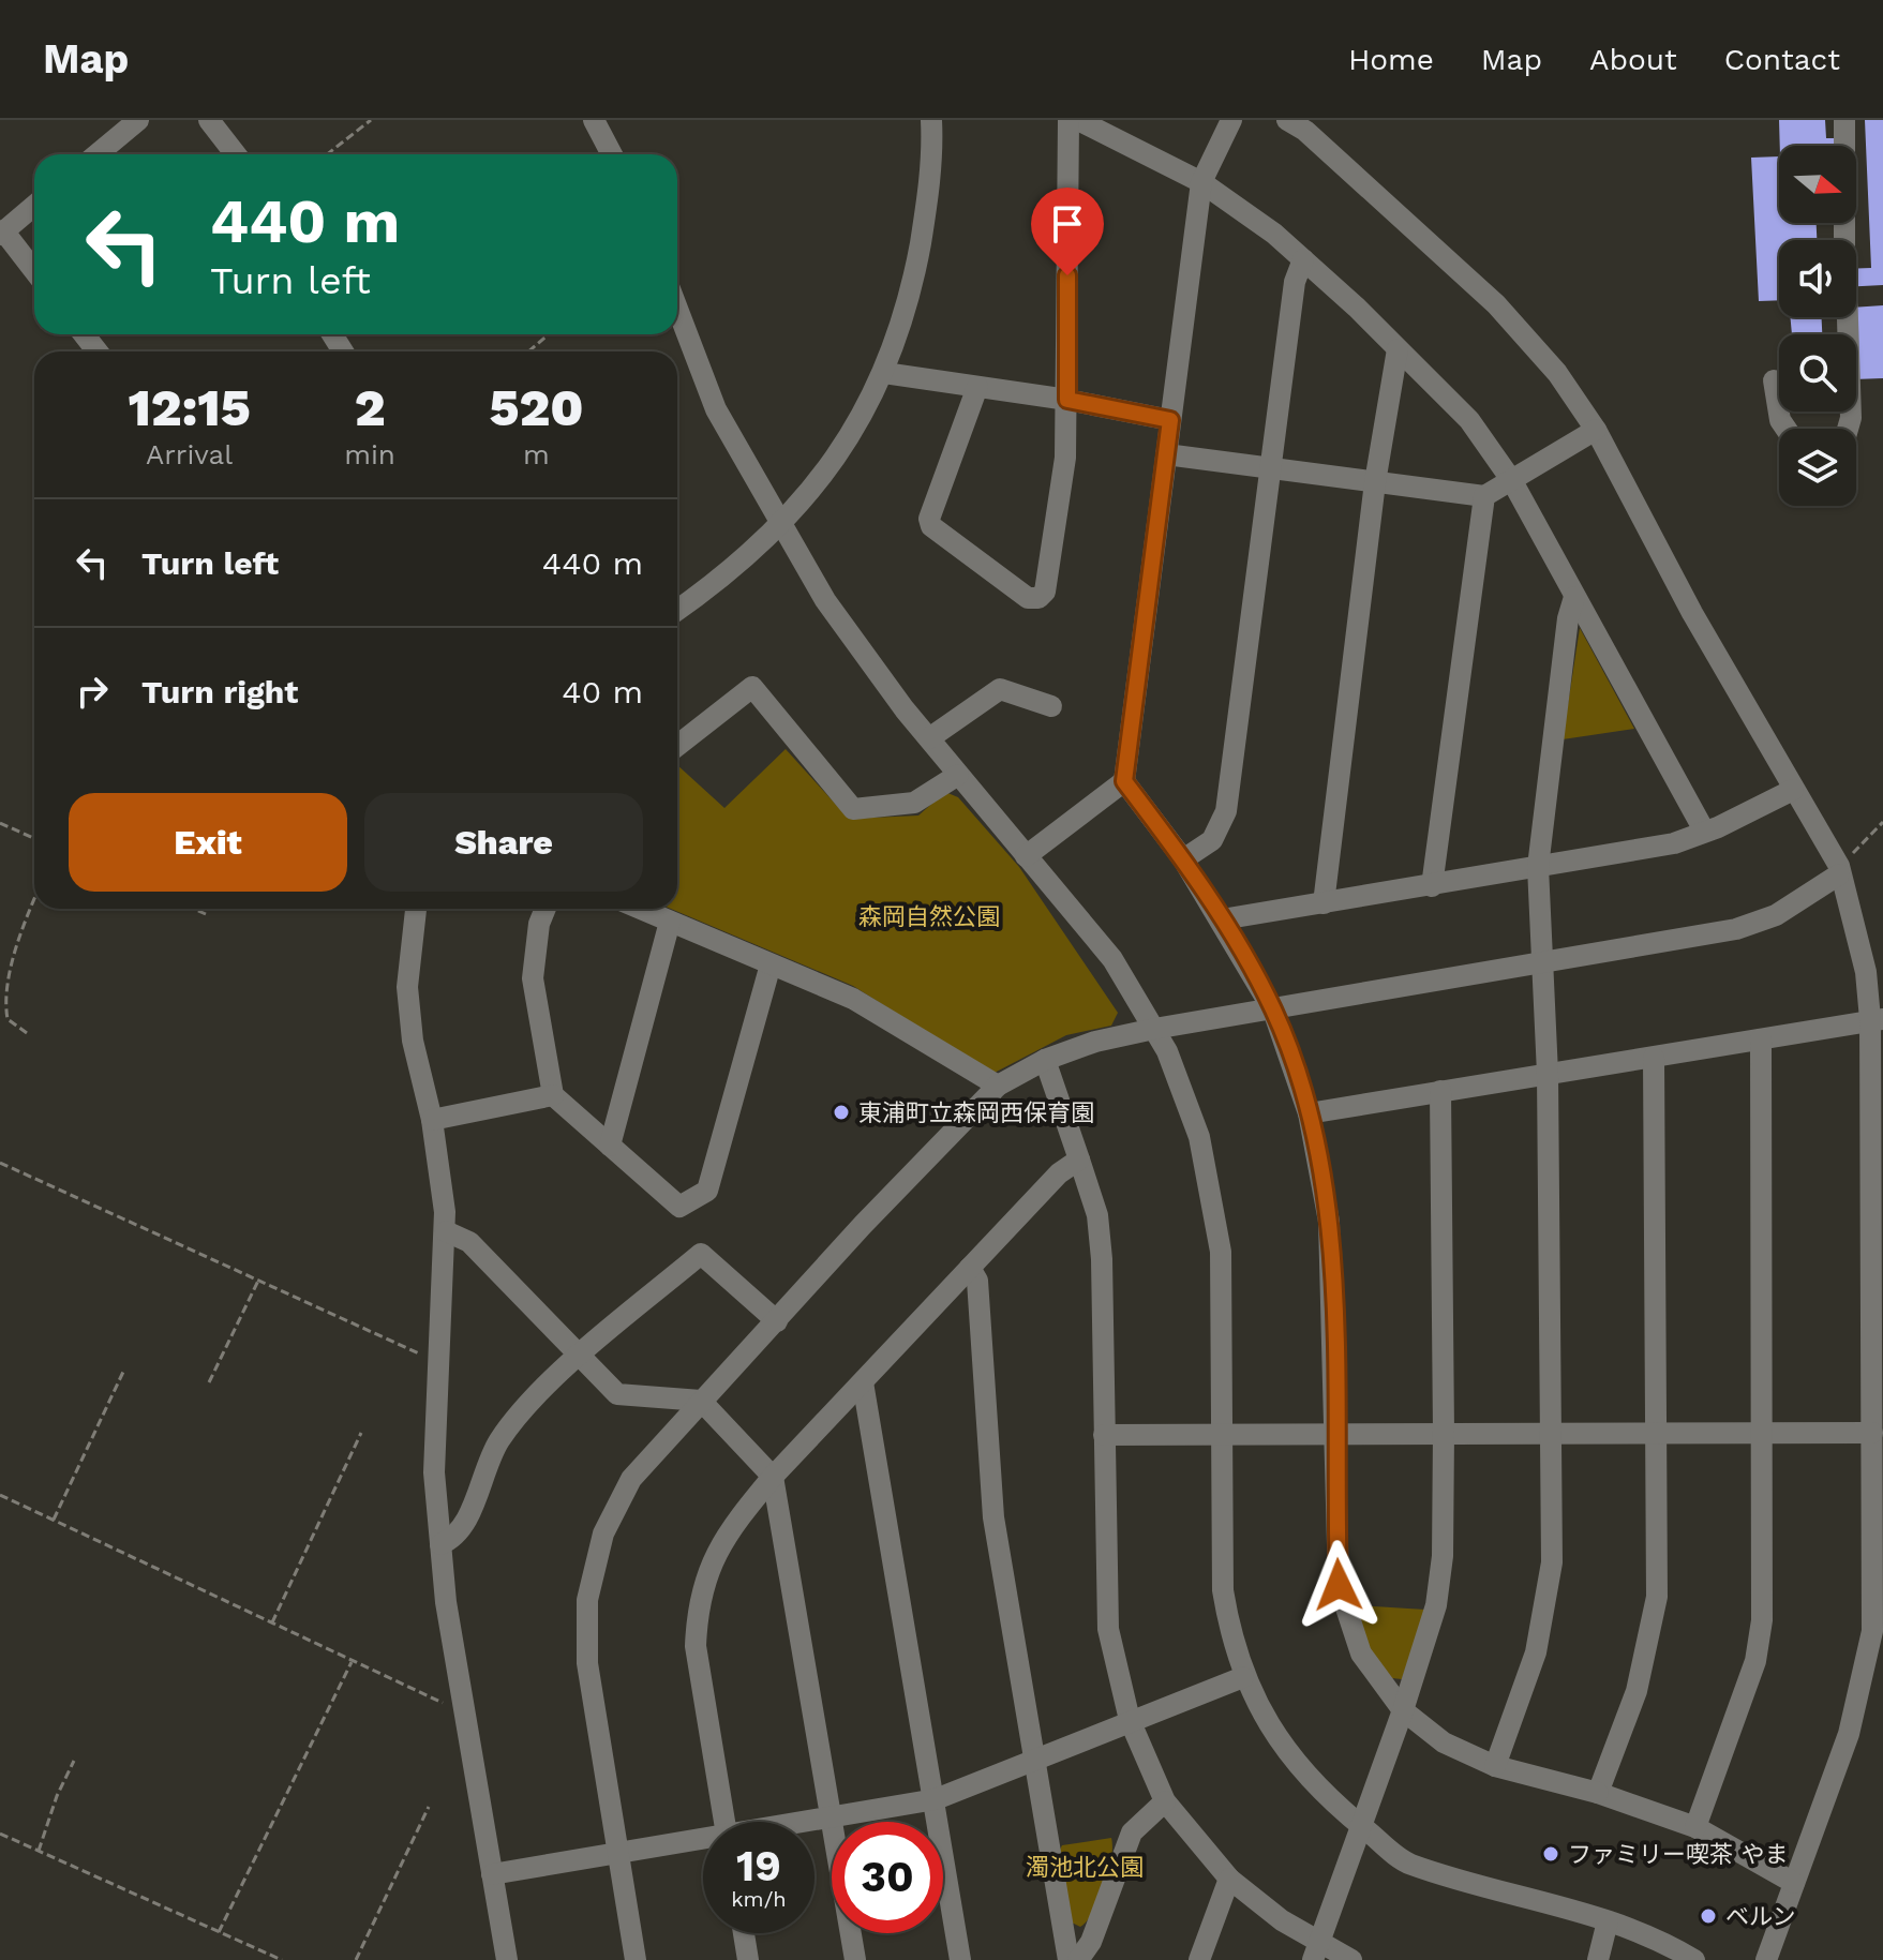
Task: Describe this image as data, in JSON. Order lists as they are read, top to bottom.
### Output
{
  "parks": ["森岡自然公園", "濁池北公園"],
  "places": ["東浦町立森岡西保育園", "ファミリー喫茶 やま", "ベルン"],
  "north": "right",
  "page": {
    "header": "Map",
    "nav": [
      "Home",
      "Map",
      "About",
      "Contact"
    ],
    "turn": ["440 m", "Turn left"],
    "eta": [
      "12:15",
      "Arrival",
      "2",
      "min",
      "520",
      "m"
    ],
    "list": [
      {
        "name": "Turn left",
        "value": "440 m"
      },
      {
        "name": "Turn right",
        "value": "40 m"
      }
    ],
    "buttons": ["Exit", "Share"],
    "speed": "19 km/h",
    "limit": "30"
  }
}
